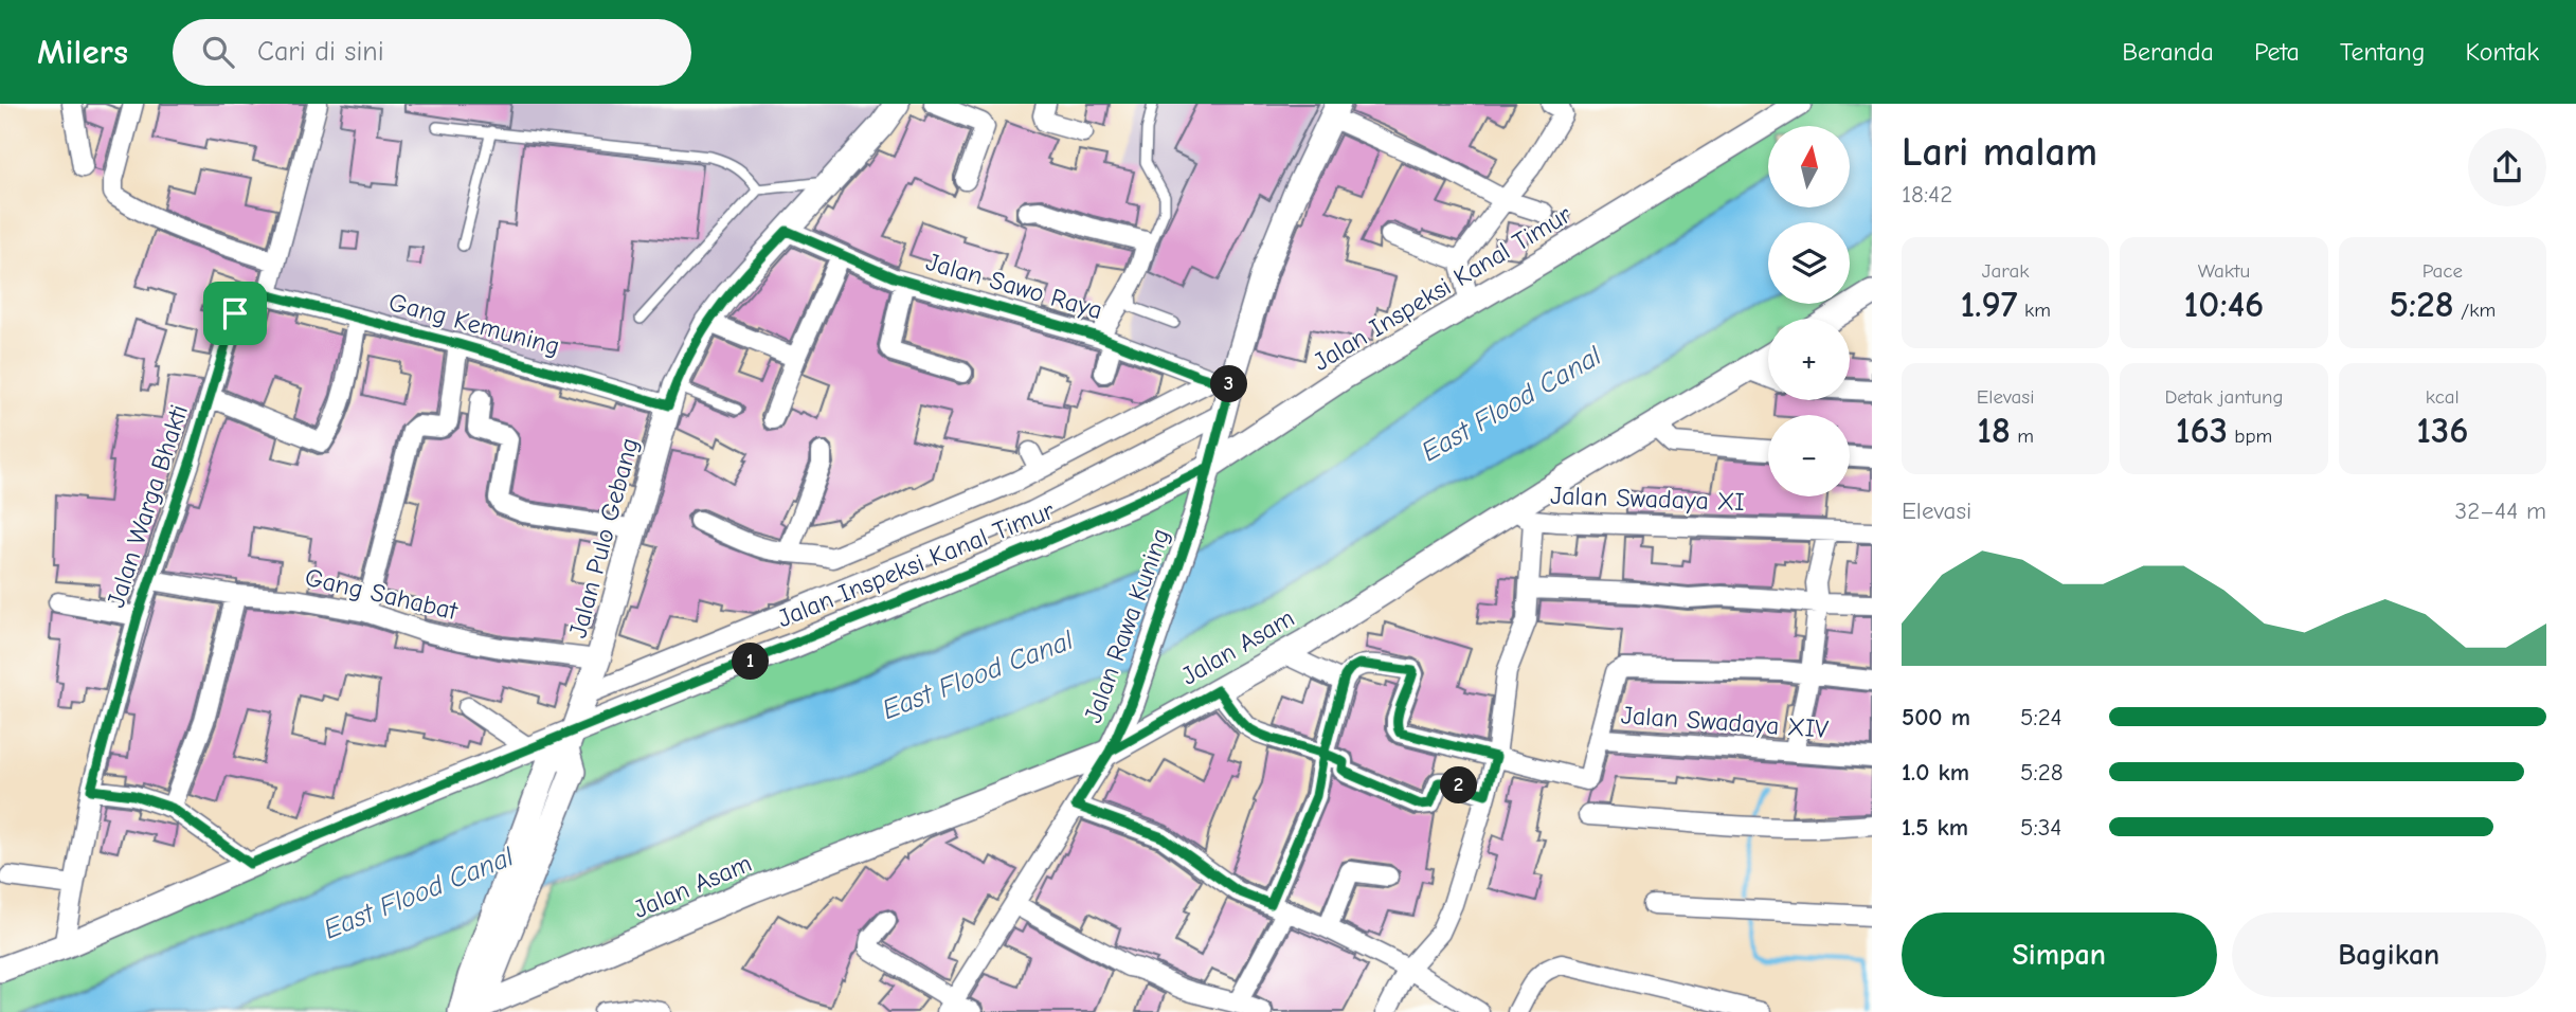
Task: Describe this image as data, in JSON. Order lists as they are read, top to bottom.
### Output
{
  "streets": {
    "street": [
      "Jalan Sawo Raya",
      "Jalan Inspeksi Kanal Timur",
      "Gang Kemuning",
      "Jalan Swadaya XI",
      "Jalan Warga Bhakti",
      "Jalan Pulo Gebang",
      "Gang Sahabat",
      "Jalan Rawa Kuning",
      "Jalan Asam",
      "Jalan Swadaya XIV"
    ]
  },
  "crossings": [
    ["Jalan Sawo Raya", "Jalan Pulo Gebang"],
    ["Jalan Sawo Raya", "Jalan Rawa Kuning"],
    ["Jalan Inspeksi Kanal Timur", "Jalan Warga Bhakti"],
    ["Jalan Inspeksi Kanal Timur", "Jalan Pulo Gebang"],
    ["Jalan Inspeksi Kanal Timur", "Jalan Rawa Kuning"],
    ["Gang Kemuning", "Jalan Warga Bhakti"],
    ["Gang Kemuning", "Jalan Pulo Gebang"],
    ["Jalan Swadaya XI", "Jalan Asam"],
    ["Jalan Warga Bhakti", "Gang Sahabat"],
    ["Jalan Pulo Gebang", "Gang Sahabat"],
    ["Jalan Pulo Gebang", "Jalan Asam"],
    ["Jalan Rawa Kuning", "Jalan Asam"]
  ],
  "water": ["East Flood Canal"],
  "north": "top",
  "page": {
    "header": "Milers",
    "search": "Cari di sini",
    "nav": [
      "Beranda",
      "Peta",
      "Tentang",
      "Kontak"
    ],
    "heading": ["Lari malam", "18:42"],
    "map_buttons": ["+", "−"],
    "stats": [
      ["Jarak", "1.97 km"],
      ["Waktu", "10:46"],
      ["Pace", "5:28 /km"],
      ["Elevasi", "18 m"],
      ["Detak jantung", "163 bpm"],
      ["kcal", "136"]
    ],
    "pins": ["3", "1", "2"],
    "chart": ["Elevasi", "32–44 m"],
    "list": [
      {
        "name": "500 m",
        "note": "5:24"
      },
      {
        "name": "1.0 km",
        "note": "5:28"
      },
      {
        "name": "1.5 km",
        "note": "5:34"
      }
    ],
    "buttons": ["Simpan", "Bagikan"]
  }
}
